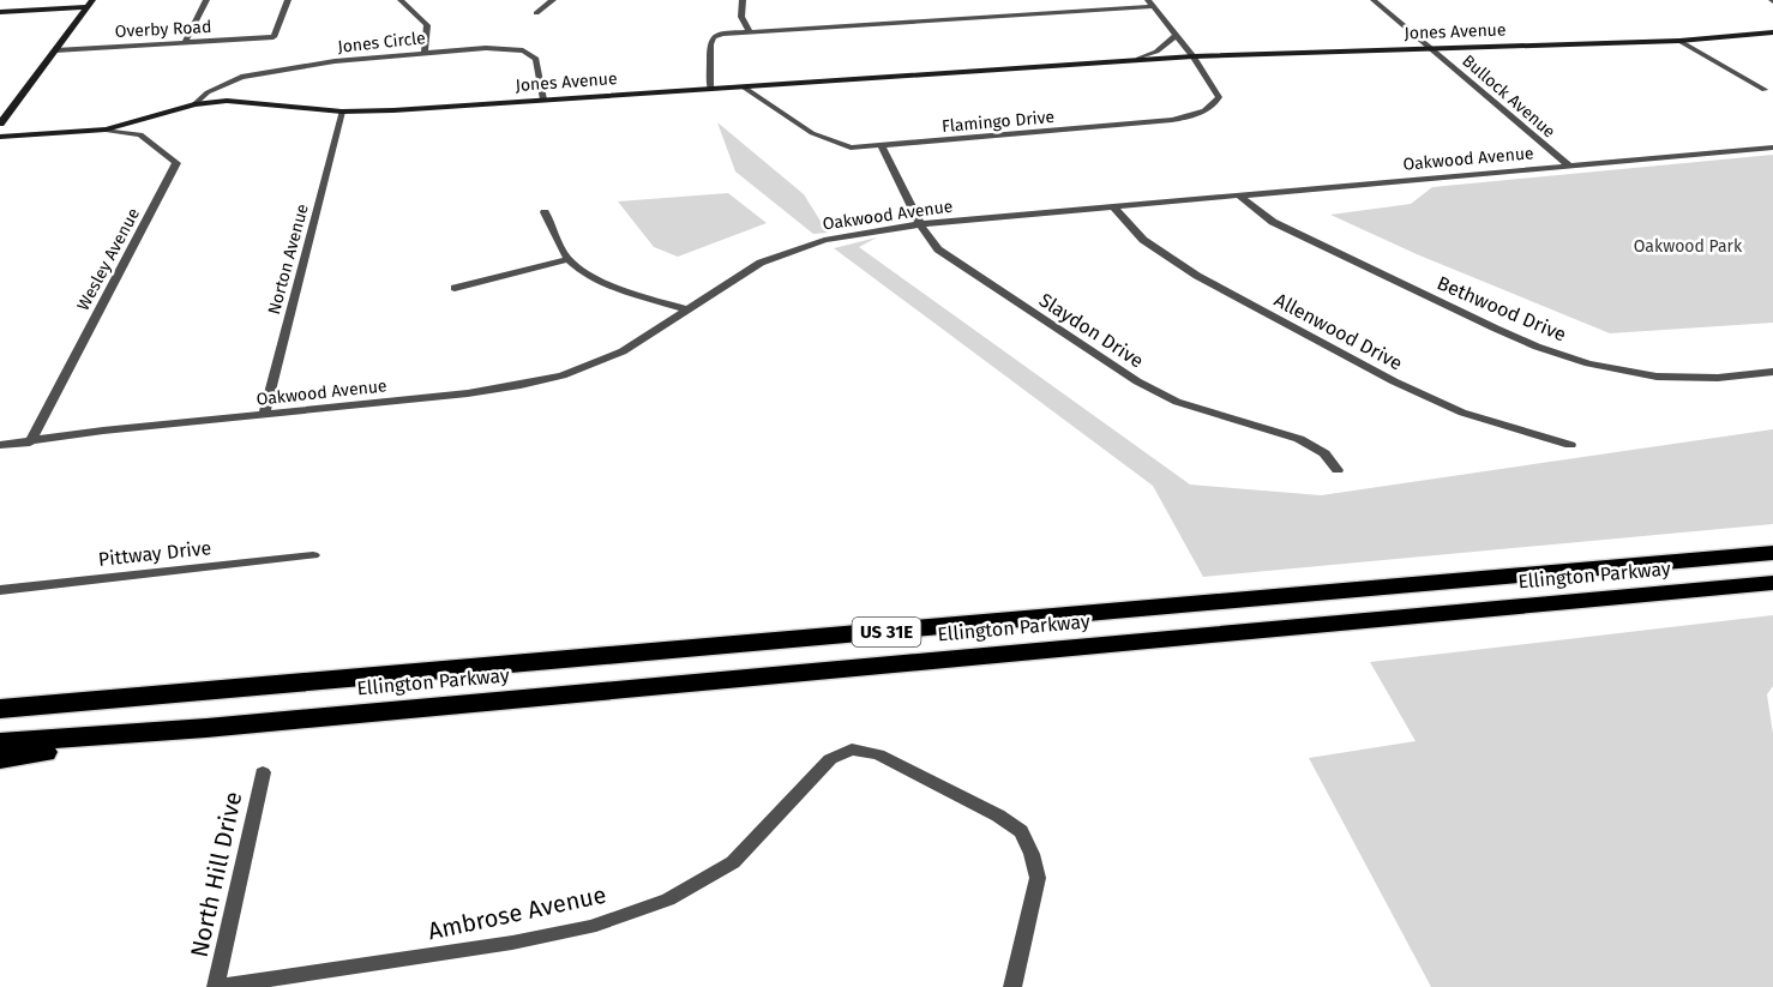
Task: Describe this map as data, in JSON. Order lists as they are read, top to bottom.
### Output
{
  "streets": {
    "highway": ["Ellington Parkway", "US 31E"],
    "street": [
      "Overby Road",
      "Jones Avenue",
      "Jones Circle",
      "Bullock Avenue",
      "Flamingo Drive",
      "Oakwood Avenue",
      "Wesley Avenue",
      "Norton Avenue",
      "Bethwood Drive",
      "Slaydon Drive",
      "Allenwood Drive",
      "Pittway Drive",
      "North Hill Drive",
      "Ambrose Avenue"
    ]
  },
  "crossings": [
    ["Jones Avenue", "Jones Circle"],
    ["Jones Avenue", "Bullock Avenue"],
    ["Jones Avenue", "Flamingo Drive"],
    ["Jones Avenue", "Norton Avenue"],
    ["Bullock Avenue", "Oakwood Avenue"],
    ["Flamingo Drive", "Slaydon Drive"],
    ["Oakwood Avenue", "Wesley Avenue"],
    ["Oakwood Avenue", "Norton Avenue"],
    ["Oakwood Avenue", "Bethwood Drive"],
    ["Oakwood Avenue", "Slaydon Drive"],
    ["Oakwood Avenue", "Allenwood Drive"],
    ["North Hill Drive", "Ambrose Avenue"]
  ],
  "parks": ["Oakwood Park"]
}
